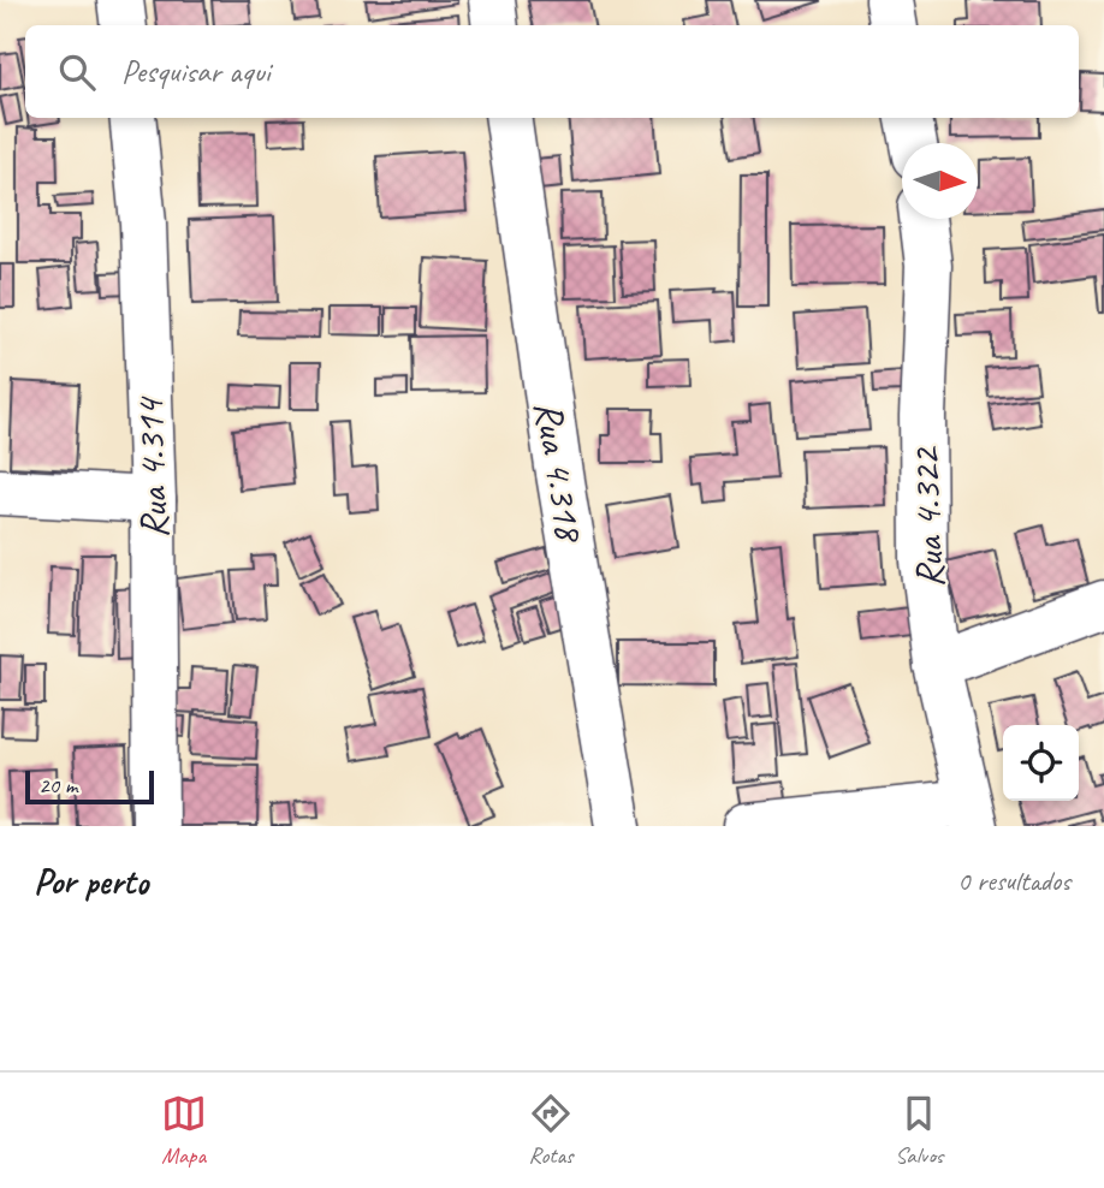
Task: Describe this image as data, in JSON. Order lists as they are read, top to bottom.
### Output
{
  "streets": {
    "street": ["Rua 4.314", "Rua 4.318", "Rua 4.322"]
  },
  "scale_bar": "20 m",
  "north": "right",
  "page": {
    "search": "Pesquisar aqui",
    "scale": "20 m",
    "heading": ["Por perto", "0 resultados"],
    "nav": ["Mapa", "Rotas", "Salvos"]
  }
}
